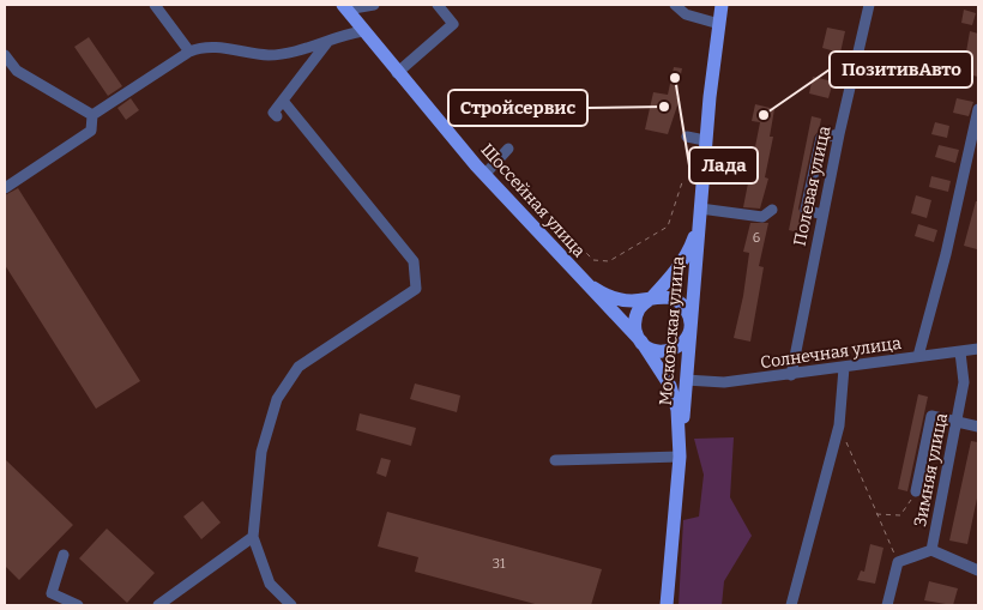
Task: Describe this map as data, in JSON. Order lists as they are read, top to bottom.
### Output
{
  "streets": {
    "main road": ["Шоссейная улица", "Московская улица"],
    "street": ["Полевая улица", "Солнечная улица", "Зимняя улица"]
  },
  "crossings": [
    ["Полевая улица", "Солнечная улица"],
    ["Шоссейная улица", "Московская улица"],
    ["Московская улица", "Солнечная улица"],
    ["Солнечная улица", "Зимняя улица"]
  ],
  "places": ["Лада", "Стройсервис", "ПозитивАвто"],
  "house_numbers": ["6", "31"]
}
